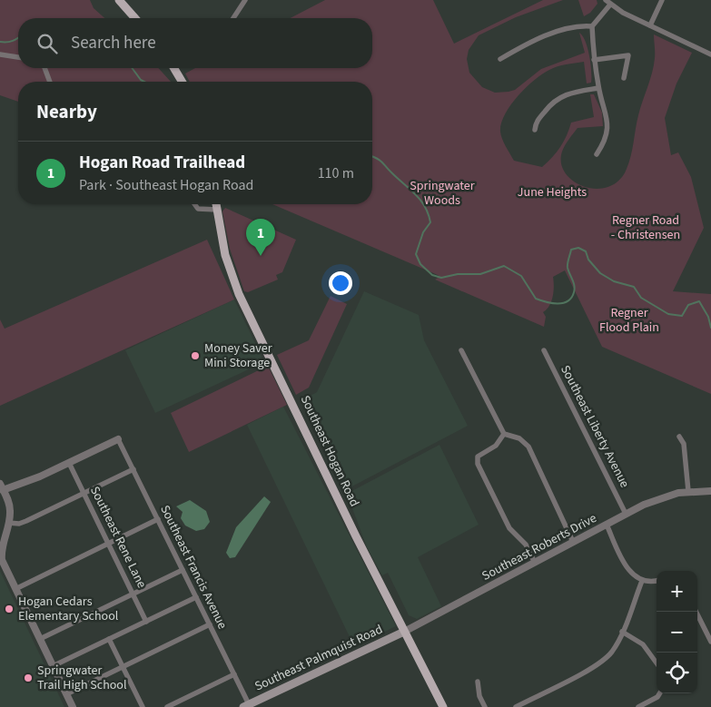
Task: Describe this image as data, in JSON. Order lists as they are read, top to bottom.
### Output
{
  "streets": {
    "main road": ["Southeast Hogan Road", "Southeast Palmquist Road"],
    "street": [
      "Southeast Liberty Avenue",
      "Southeast Rene Lane",
      "Southeast Roberts Drive",
      "Southeast Francis Avenue"
    ]
  },
  "crossings": [
    ["Southeast Liberty Avenue", "Southeast Roberts Drive"],
    ["Southeast Hogan Road", "Southeast Roberts Drive"],
    ["Southeast Hogan Road", "Southeast Palmquist Road"],
    ["Southeast Roberts Drive", "Southeast Palmquist Road"],
    ["Southeast Francis Avenue", "Southeast Palmquist Road"]
  ],
  "parks": [
    "Springwater Woods",
    "June Heights",
    "Regner Road - Christensen",
    "Regner Flood Plain"
  ],
  "places": ["Money Saver Mini Storage", "Hogan Cedars Elementary School", "Springwater Trail High School"],
  "page": {
    "search": "Search here",
    "heading": "Nearby",
    "list": [
      {
        "mark": "1",
        "name": "Hogan Road Trailhead",
        "note": "Park · Southeast Hogan Road",
        "value": "110 m"
      }
    ],
    "pins": "1",
    "map_buttons": ["+", "−"]
  }
}
